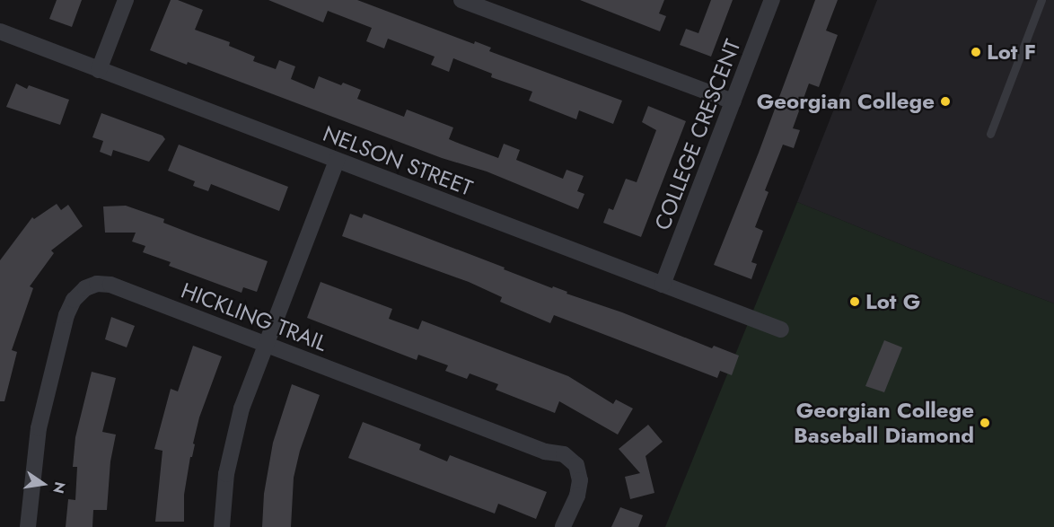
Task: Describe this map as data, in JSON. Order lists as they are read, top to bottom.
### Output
{
  "streets": {
    "street": ["COLLEGE CRESCENT", "NELSON STREET", "HICKLING TRAIL"]
  },
  "crossings": [
    ["COLLEGE CRESCENT", "NELSON STREET"]
  ],
  "places": [
    "Lot F",
    "Georgian College",
    "Lot G",
    "Georgian College Baseball Diamond"
  ],
  "north": "right"
}
